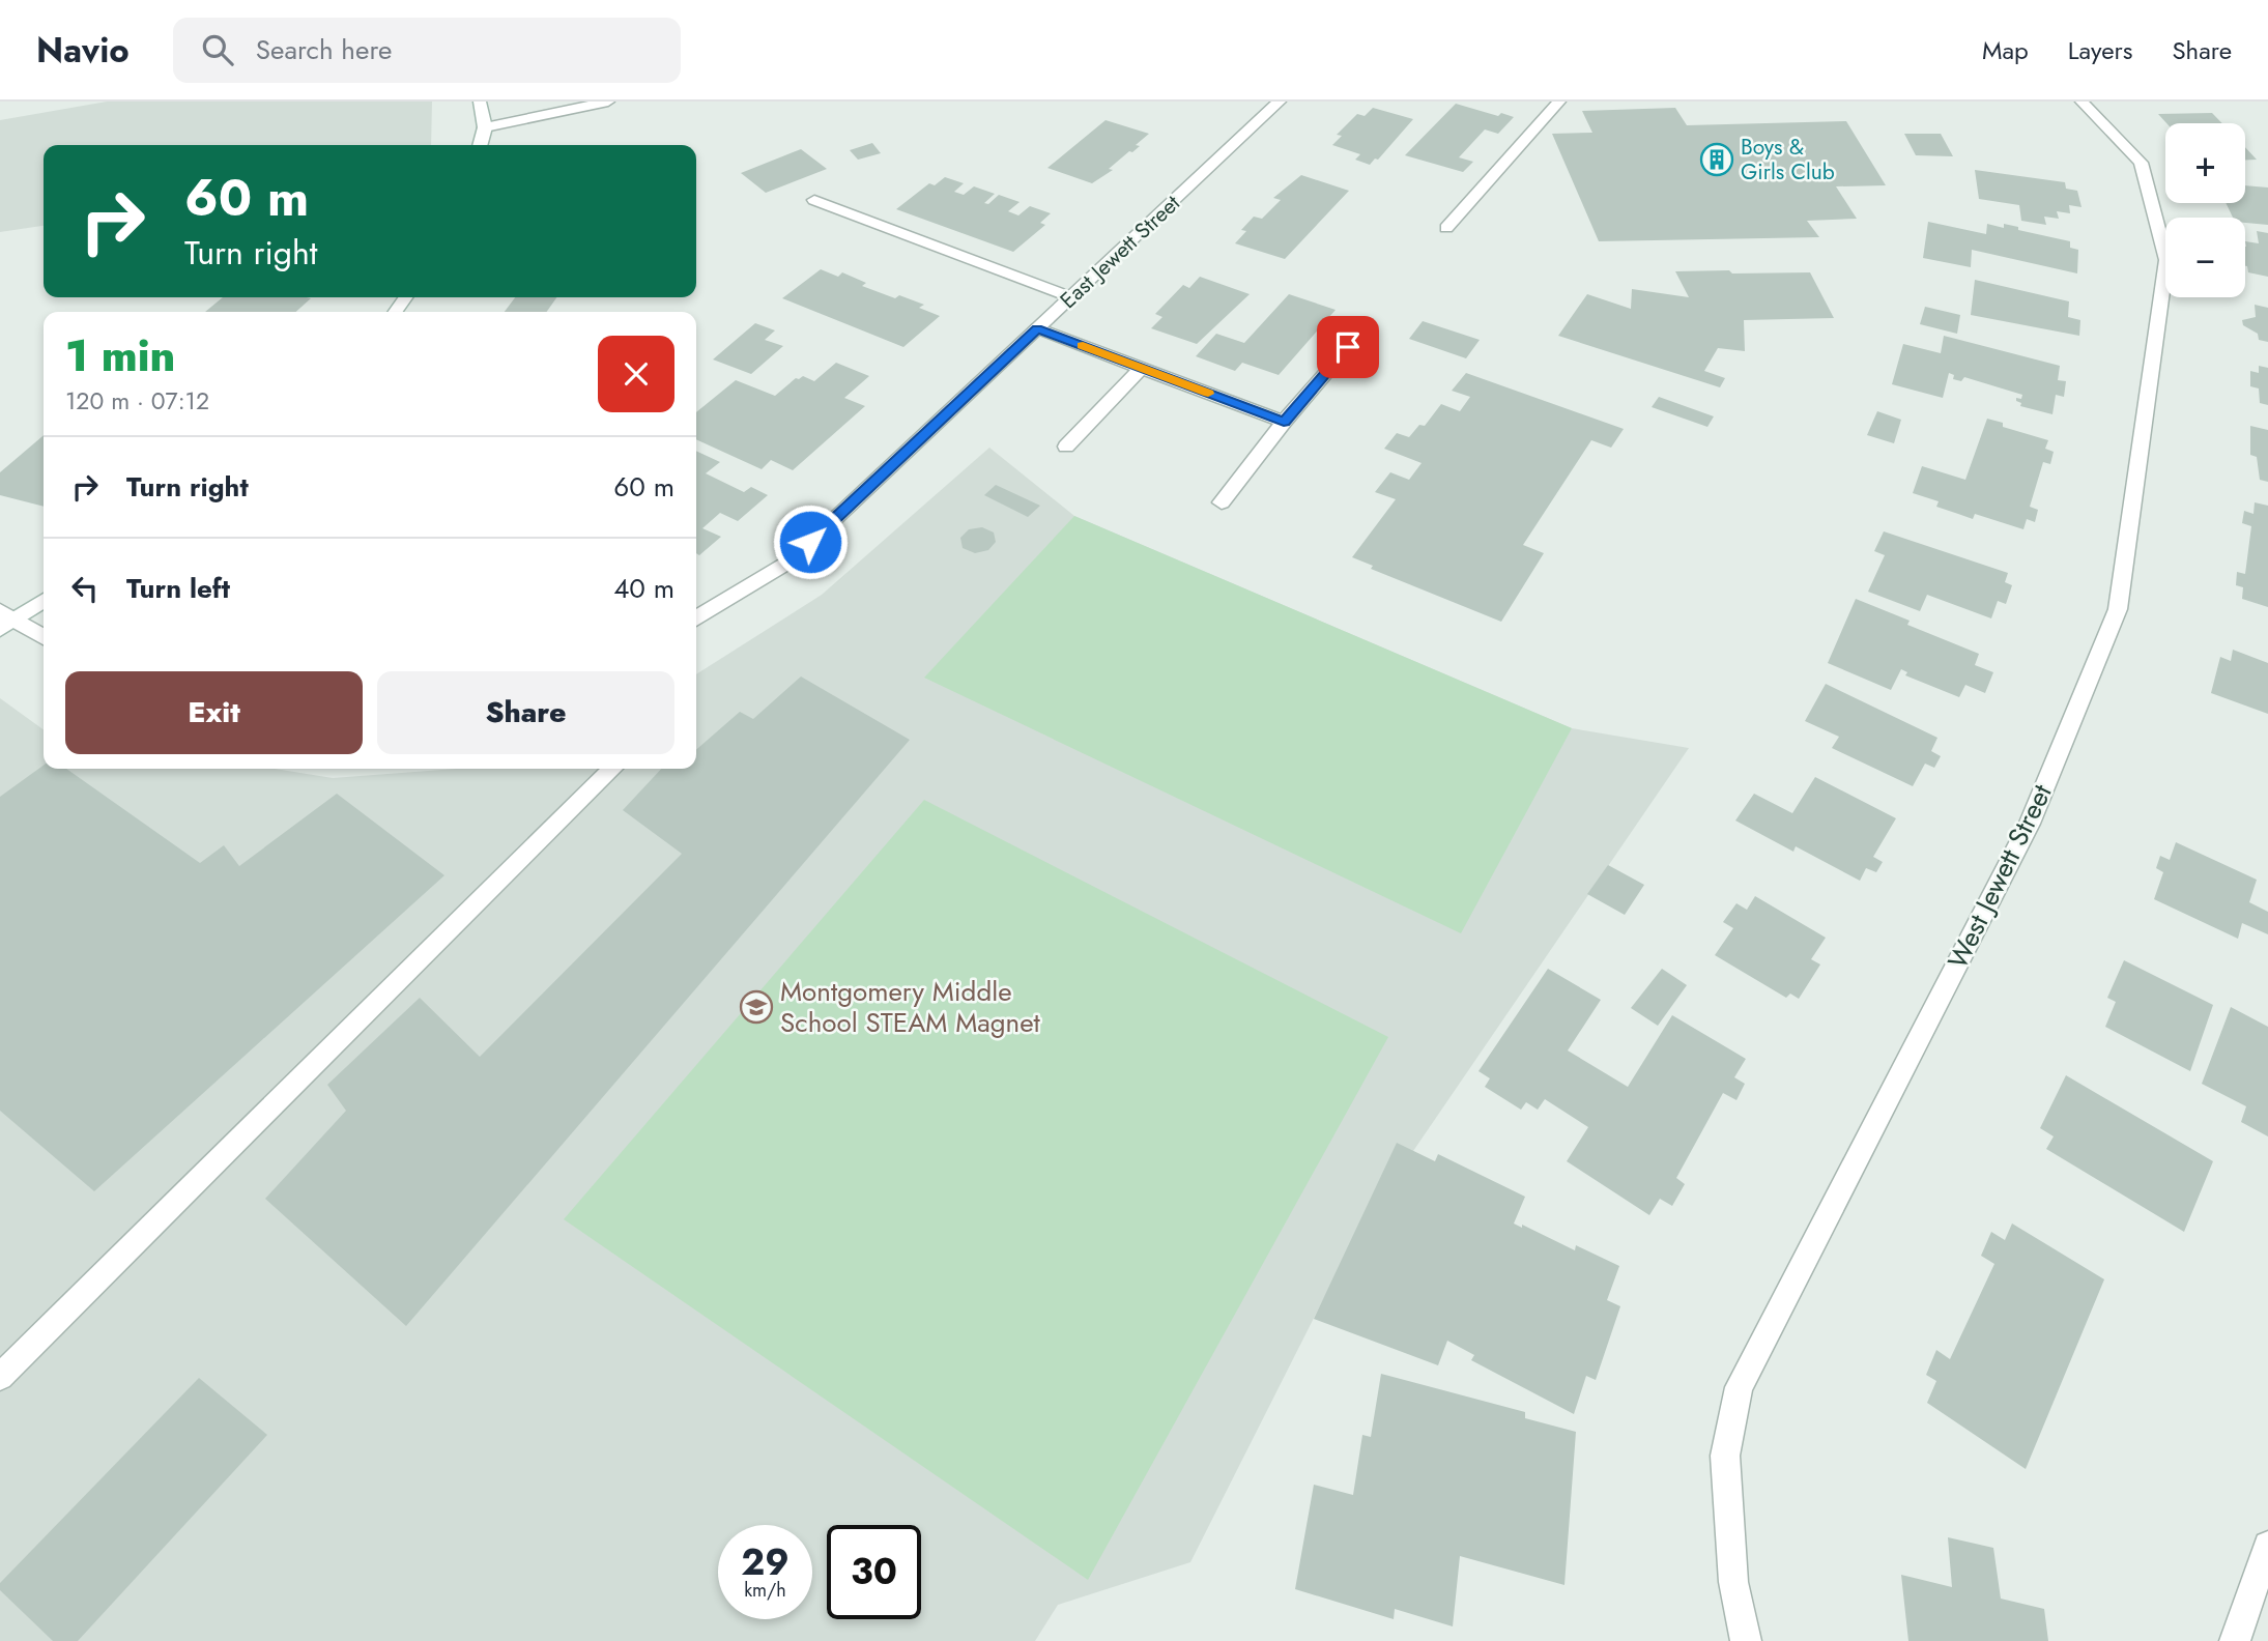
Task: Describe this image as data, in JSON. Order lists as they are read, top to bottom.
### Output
{
  "streets": {
    "street": ["East Jewett Street", "West Jewett Street"]
  },
  "places": {
    "building": ["Boys & Girls Club"],
    "school or university": ["Montgomery Middle School STEAM Magnet"]
  },
  "page": {
    "header": "Navio",
    "search": "Search here",
    "nav": ["Map", "Layers", "Share"],
    "map_buttons": ["+", "−"],
    "turn": ["60 m", "Turn right"],
    "heading": ["1 min", "120 m · 07:12"],
    "list": [
      {
        "name": "Turn right",
        "value": "60 m"
      },
      {
        "name": "Turn left",
        "value": "40 m"
      }
    ],
    "buttons": ["Exit", "Share"],
    "speed": "29 km/h",
    "limit": "30"
  }
}
